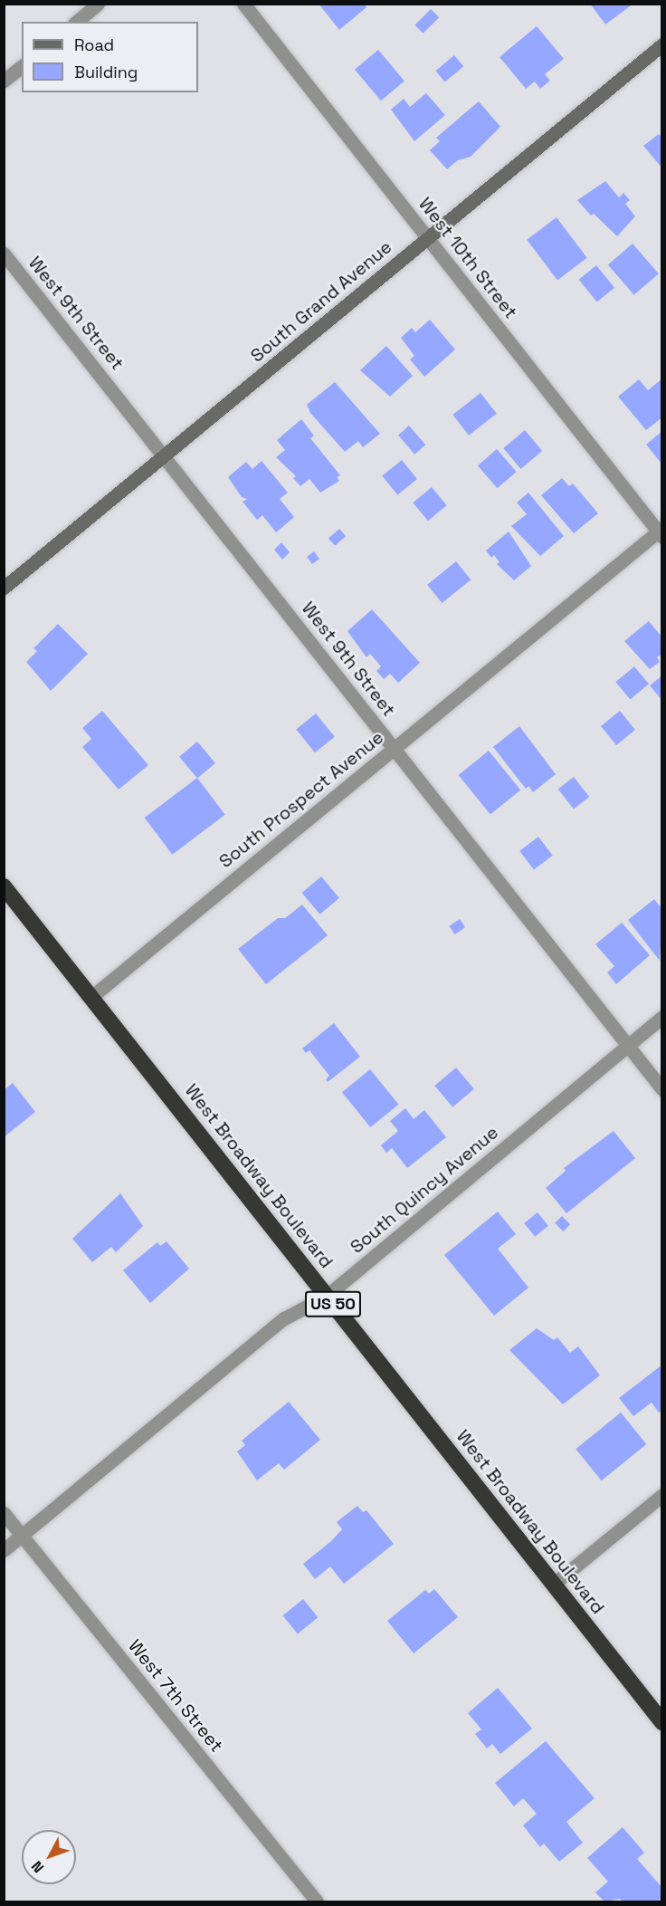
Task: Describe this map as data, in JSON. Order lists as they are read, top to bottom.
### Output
{
  "streets": {
    "highway": ["West Broadway Boulevard", "US 50"],
    "street": [
      "West 10th Street",
      "South Grand Avenue",
      "West 9th Street",
      "South Prospect Avenue",
      "South Quincy Avenue",
      "West 7th Street"
    ]
  },
  "crossings": [
    ["West 10th Street", "South Grand Avenue"],
    ["West 10th Street", "South Prospect Avenue"],
    ["South Grand Avenue", "West 9th Street"],
    ["West 9th Street", "South Prospect Avenue"],
    ["West 9th Street", "South Quincy Avenue"],
    ["South Prospect Avenue", "West Broadway Boulevard"],
    ["West Broadway Boulevard", "South Quincy Avenue"],
    ["South Quincy Avenue", "West 7th Street"]
  ],
  "legend": ["Road", "Building"],
  "north": "bottom left"
}
